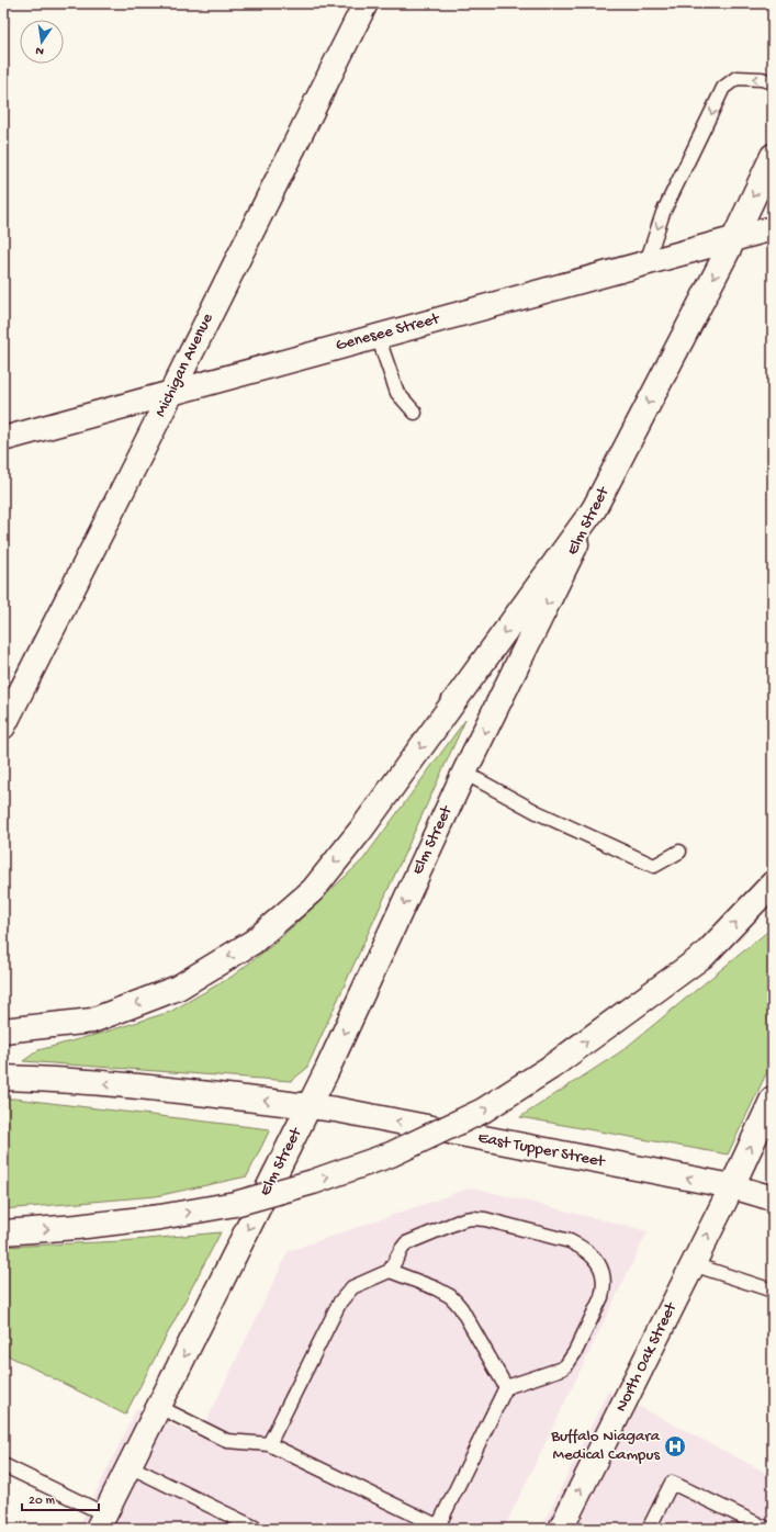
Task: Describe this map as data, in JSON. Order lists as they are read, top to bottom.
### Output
{
  "streets": {
    "main road": [
      "Genesee Street",
      "Michigan Avenue",
      "Elm Street",
      "East Tupper Street",
      "North Oak Street"
    ]
  },
  "crossings": [
    ["Genesee Street", "Michigan Avenue"],
    ["Genesee Street", "Elm Street"],
    ["Elm Street", "East Tupper Street"],
    ["East Tupper Street", "North Oak Street"]
  ],
  "one_way": ["Elm Street", "East Tupper Street", "North Oak Street"],
  "places": {
    "hospital": ["Buffalo Niagara Medical Campus"]
  },
  "scale_bar": "20 m",
  "north": "bottom"
}
